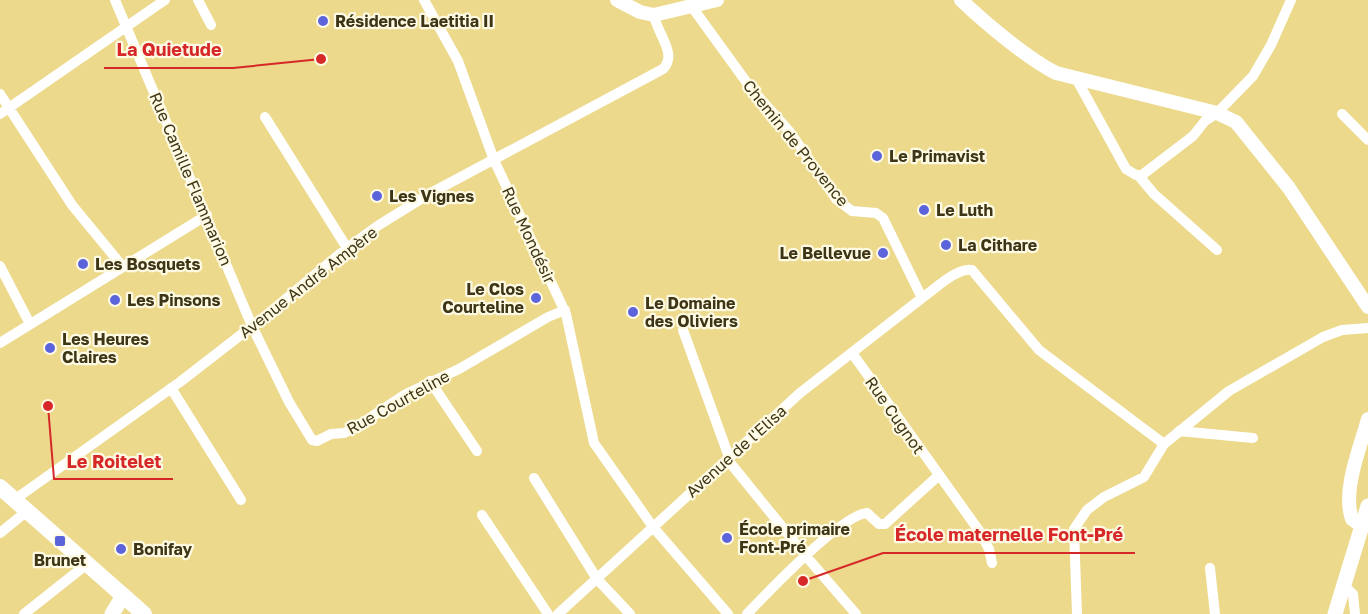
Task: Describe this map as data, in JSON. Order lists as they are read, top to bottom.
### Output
{
  "streets": {
    "street": [
      "Chemin de Provence",
      "Rue Camille Flammarion",
      "Rue Mondésir",
      "Avenue André Ampère",
      "Rue Courteline",
      "Rue Cugnot",
      "Avenue de l'Elisa"
    ]
  },
  "crossings": [
    ["Chemin de Provence", "Avenue de l'Elisa"],
    ["Rue Camille Flammarion", "Avenue André Ampère"],
    ["Rue Camille Flammarion", "Rue Courteline"],
    ["Rue Mondésir", "Avenue André Ampère"],
    ["Rue Mondésir", "Rue Courteline"],
    ["Rue Mondésir", "Avenue de l'Elisa"],
    ["Avenue André Ampère", "Rue Courteline"],
    ["Rue Cugnot", "Avenue de l'Elisa"]
  ],
  "places": {
    "other": [
      "Résidence Laetitia II",
      "La Quietude",
      "Le Primavist",
      "Les Vignes",
      "Le Luth",
      "La Cithare",
      "Le Bellevue",
      "Les Bosquets",
      "Le Clos Courteline",
      "Les Pinsons",
      "Le Domaine des Oliviers",
      "Les Heures Claires",
      "Le Roitelet",
      "École primaire Font-Pré",
      "Bonifay",
      "École maternelle Font-Pré"
    ],
    "transit": ["Brunet"]
  }
}
